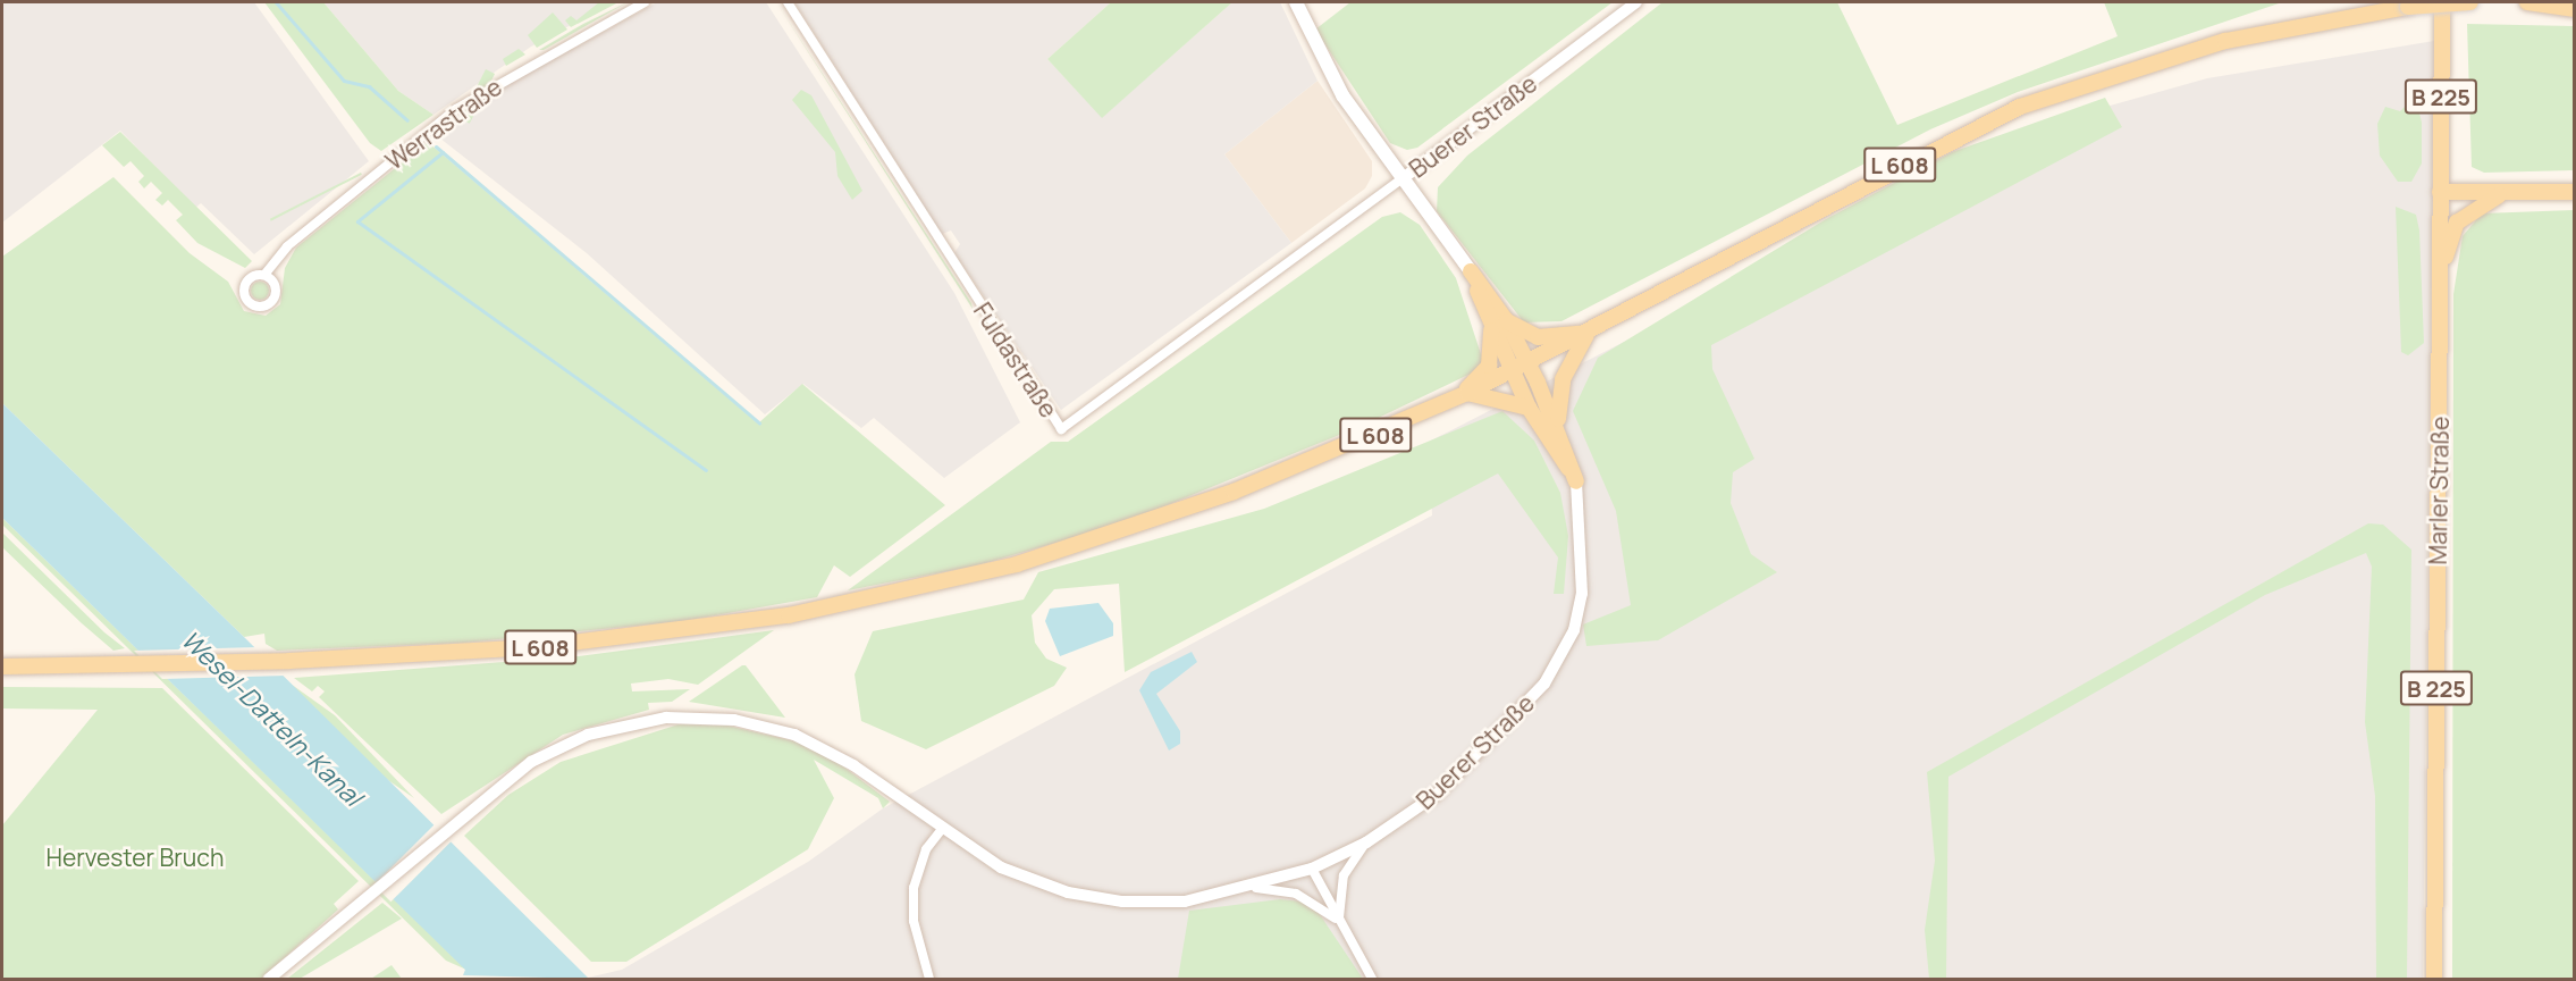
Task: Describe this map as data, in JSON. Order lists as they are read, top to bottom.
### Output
{
  "streets": {
    "main road": [
      "B 225",
      "Buerer Straße",
      "L 608",
      "Marler Straße"
    ],
    "street": ["Werrastraße", "Fuldastraße"]
  },
  "crossings": [
    ["Buerer Straße", "Fuldastraße"]
  ],
  "water": ["Wesel-Datteln-Kanal"],
  "parks": ["Hervester Bruch"]
}
